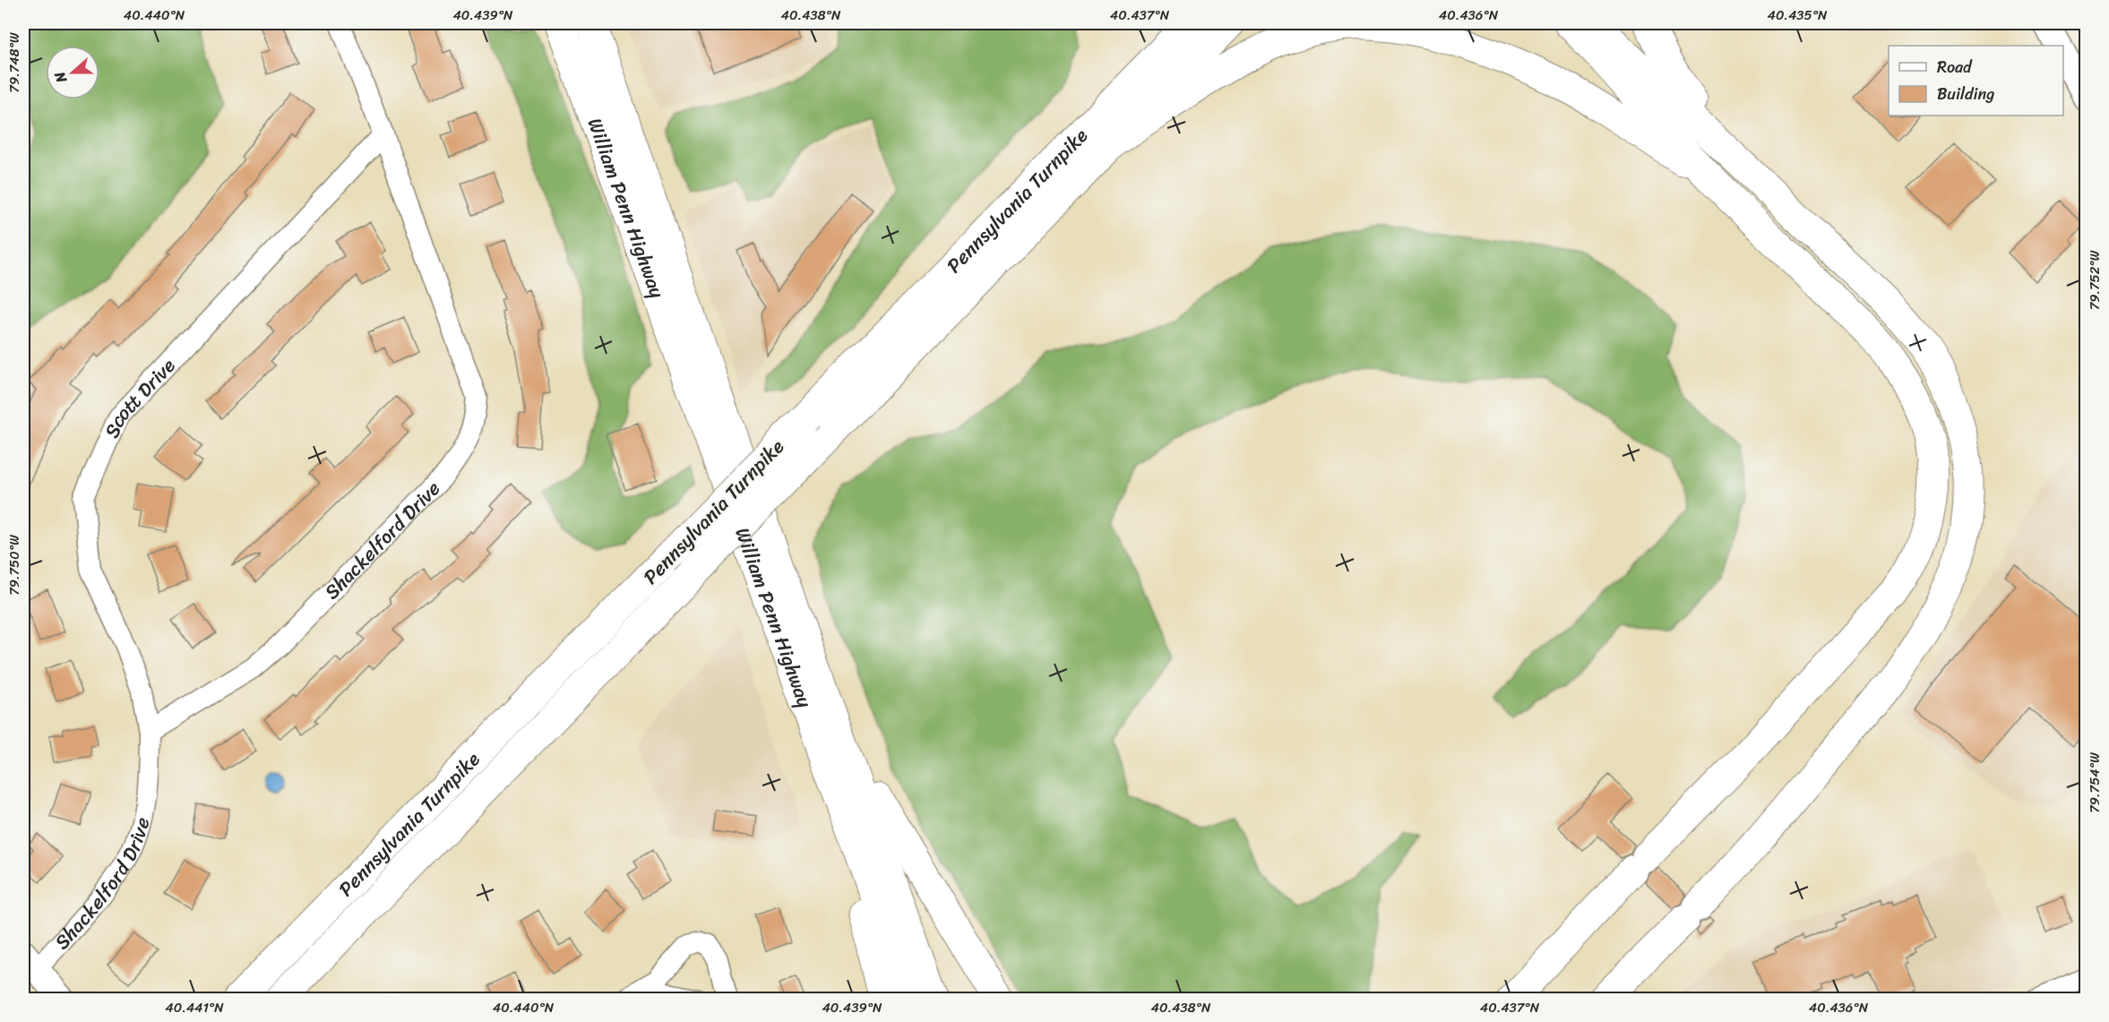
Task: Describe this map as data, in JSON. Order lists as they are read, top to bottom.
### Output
{
  "streets": {
    "highway": ["Pennsylvania Turnpike", "William Penn Highway"],
    "street": ["Scott Drive", "Shackelford Drive"]
  },
  "crossings": [
    ["Scott Drive", "Shackelford Drive"]
  ],
  "legend": ["Road", "Building"],
  "north": "left",
  "coordinates": [
    "40.440°N",
    "40.439°N",
    "40.438°N",
    "40.437°N",
    "40.436°N",
    "40.435°N",
    "79.748°W",
    "79.752°W",
    "79.750°W",
    "79.754°W",
    "40.441°N"
  ]
}
